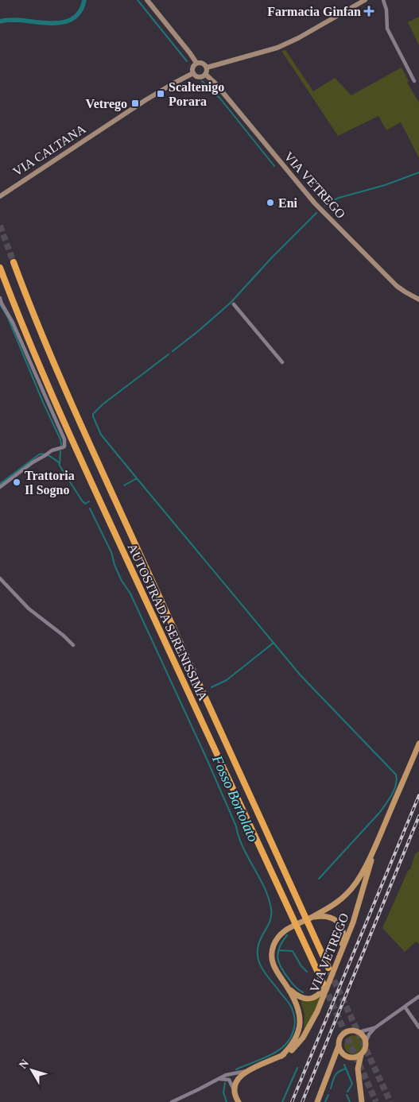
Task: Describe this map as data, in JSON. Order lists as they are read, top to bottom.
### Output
{
  "streets": {
    "highway": ["AUTOSTRADA SERENISSIMA"],
    "main road": ["VIA CALTANA", "VIA VETREGO"]
  },
  "crossings": [
    ["VIA CALTANA", "VIA VETREGO"]
  ],
  "water": ["Fosso Bortolato"],
  "places": {
    "health": ["Farmacia Ginfan"],
    "transit": ["Scaltenigo Porara", "Vetrego"],
    "other": ["Eni", "Trattoria Il Sogno"]
  },
  "north": "top left"
}
